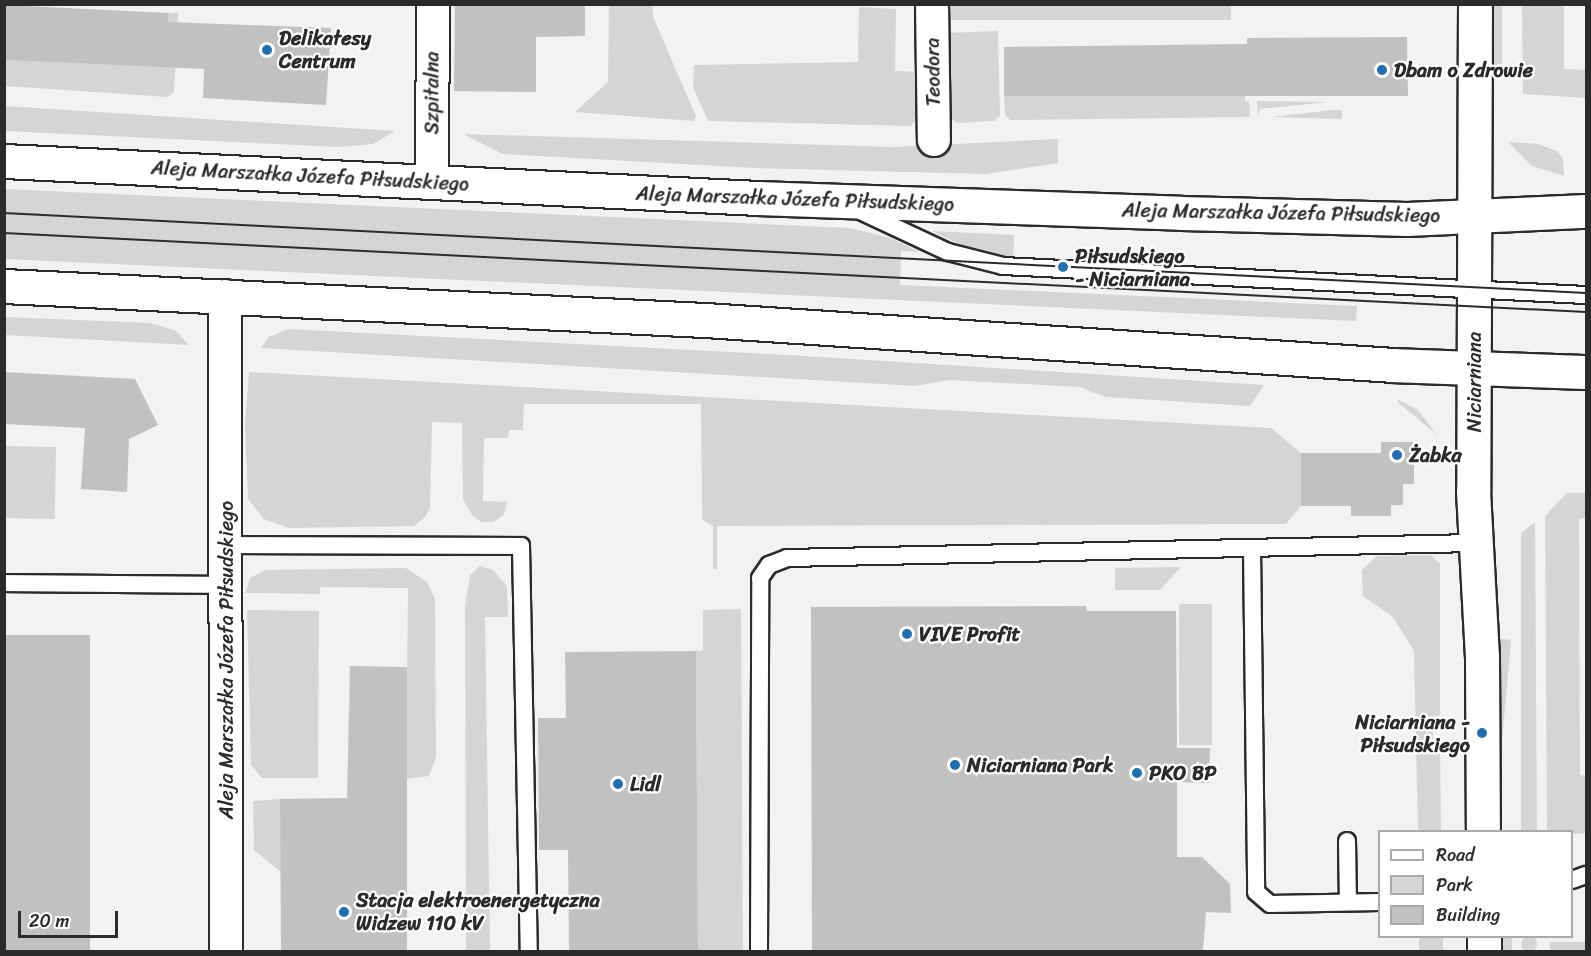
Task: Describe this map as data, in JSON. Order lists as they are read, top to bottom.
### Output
{
  "streets": {
    "main road": ["Aleja Marszałka Józefa Piłsudskiego", "Niciarniana"],
    "street": ["Teodora", "Szpitalna"]
  },
  "crossings": [
    ["Szpitalna", "Aleja Marszałka Józefa Piłsudskiego"],
    ["Aleja Marszałka Józefa Piłsudskiego", "Niciarniana"]
  ],
  "places": [
    "Delikatesy Centrum",
    "Dbam o Zdrowie",
    "Piłsudskiego - Niciarniana",
    "Żabka",
    "VIVE Profit",
    "Niciarniana - Piłsudskiego",
    "Niciarniana Park",
    "PKO BP",
    "Lidl",
    "Stacja elektroenergetyczna Widzew 110 kV"
  ],
  "legend": ["Road", "Park", "Building"],
  "scale_bar": "20 m"
}
